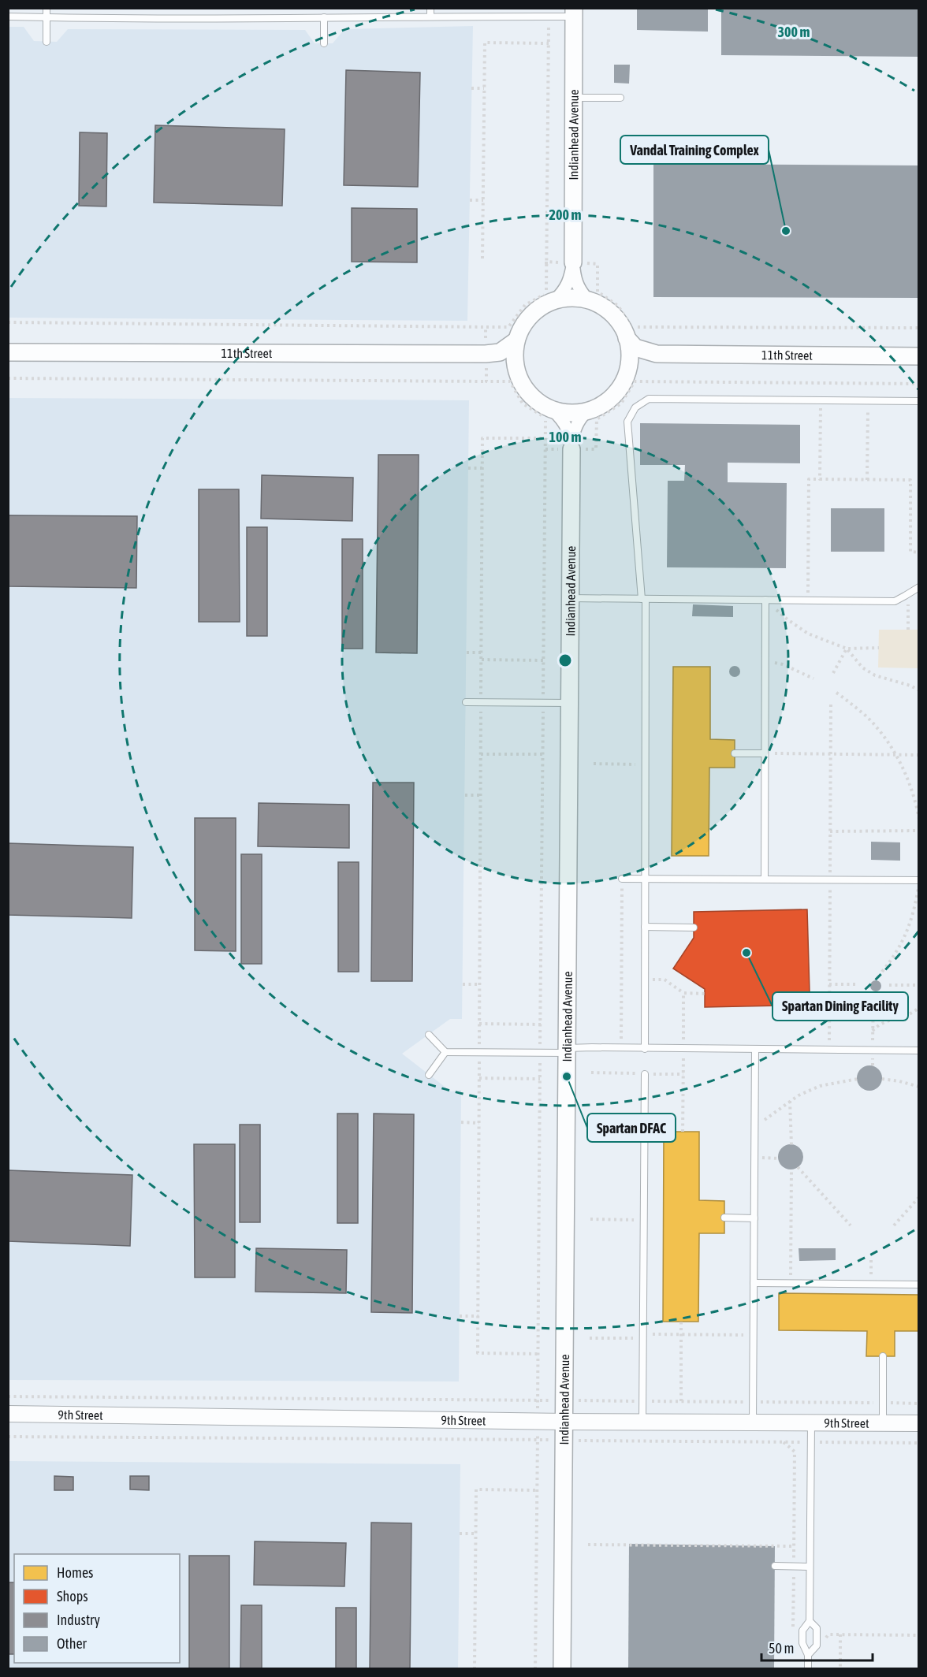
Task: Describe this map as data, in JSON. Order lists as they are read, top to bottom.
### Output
{
  "streets": {
    "main road": ["Indianhead Avenue", "11th Street"],
    "street": ["9th Street"]
  },
  "crossings": [
    ["Indianhead Avenue", "9th Street"]
  ],
  "places": ["Vandal Training Complex", "Spartan Dining Facility", "Spartan DFAC"],
  "legend": [
    "Homes",
    "Shops",
    "Industry",
    "Other"
  ],
  "scale_bar": "50 m",
  "rings": ["300 m", "200 m", "100 m"]
}
